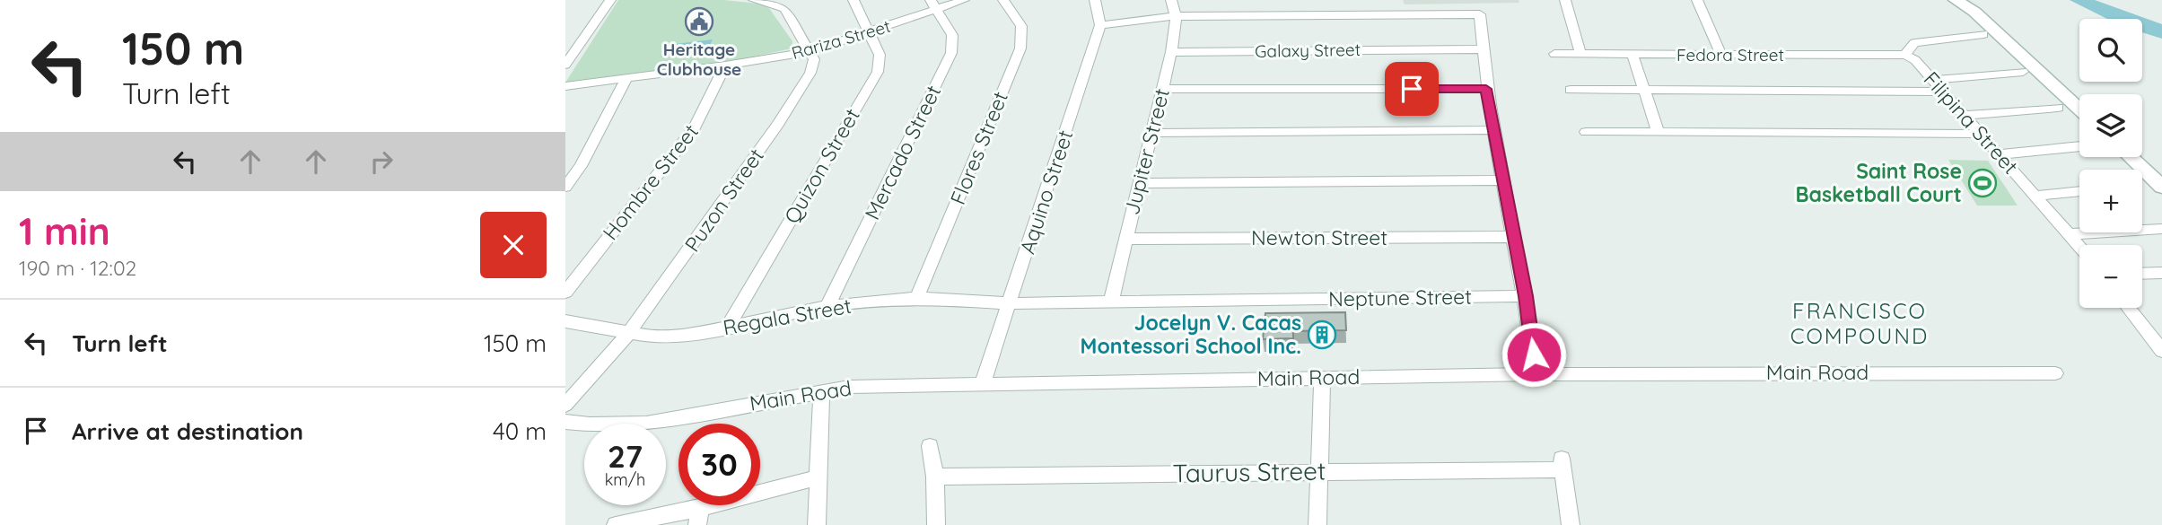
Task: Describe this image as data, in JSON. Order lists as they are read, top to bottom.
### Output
{
  "streets": {
    "street": [
      "Rariza Street",
      "Galaxy Street",
      "Fedora Street",
      "Filipina Street",
      "Flores Street",
      "Jupiter Street",
      "Mercado Street",
      "Quizon Street",
      "Hombre Street",
      "Aquino Street",
      "Puzon Street",
      "Newton Street",
      "Neptune Street",
      "Regala Street",
      "Main Road",
      "Taurus Street"
    ]
  },
  "crossings": [
    ["Rariza Street", "Mercado Street"],
    ["Rariza Street", "Quizon Street"],
    ["Rariza Street", "Hombre Street"],
    ["Rariza Street", "Puzon Street"],
    ["Galaxy Street", "Jupiter Street"],
    ["Fedora Street", "Filipina Street"],
    ["Flores Street", "Regala Street"],
    ["Jupiter Street", "Newton Street"],
    ["Jupiter Street", "Neptune Street"],
    ["Mercado Street", "Regala Street"],
    ["Quizon Street", "Regala Street"],
    ["Aquino Street", "Neptune Street"],
    ["Aquino Street", "Regala Street"],
    ["Aquino Street", "Main Road"],
    ["Puzon Street", "Regala Street"],
    ["Neptune Street", "Regala Street"]
  ],
  "districts": ["FRANCISCO COMPOUND"],
  "places": {
    "public building": ["Heritage Clubhouse"],
    "sports": ["Saint Rose Basketball Court"],
    "building": ["Jocelyn V. Cacas Montessori School Inc."]
  },
  "page": {
    "turn": ["150 m", "Turn left"],
    "map_buttons": ["+", "−"],
    "heading": ["1 min", "190 m · 12:02"],
    "list": [
      {
        "name": "Turn left",
        "value": "150 m"
      },
      {
        "name": "Arrive at destination",
        "value": "40 m"
      }
    ],
    "speed": "27 km/h",
    "limit": "30"
  }
}
